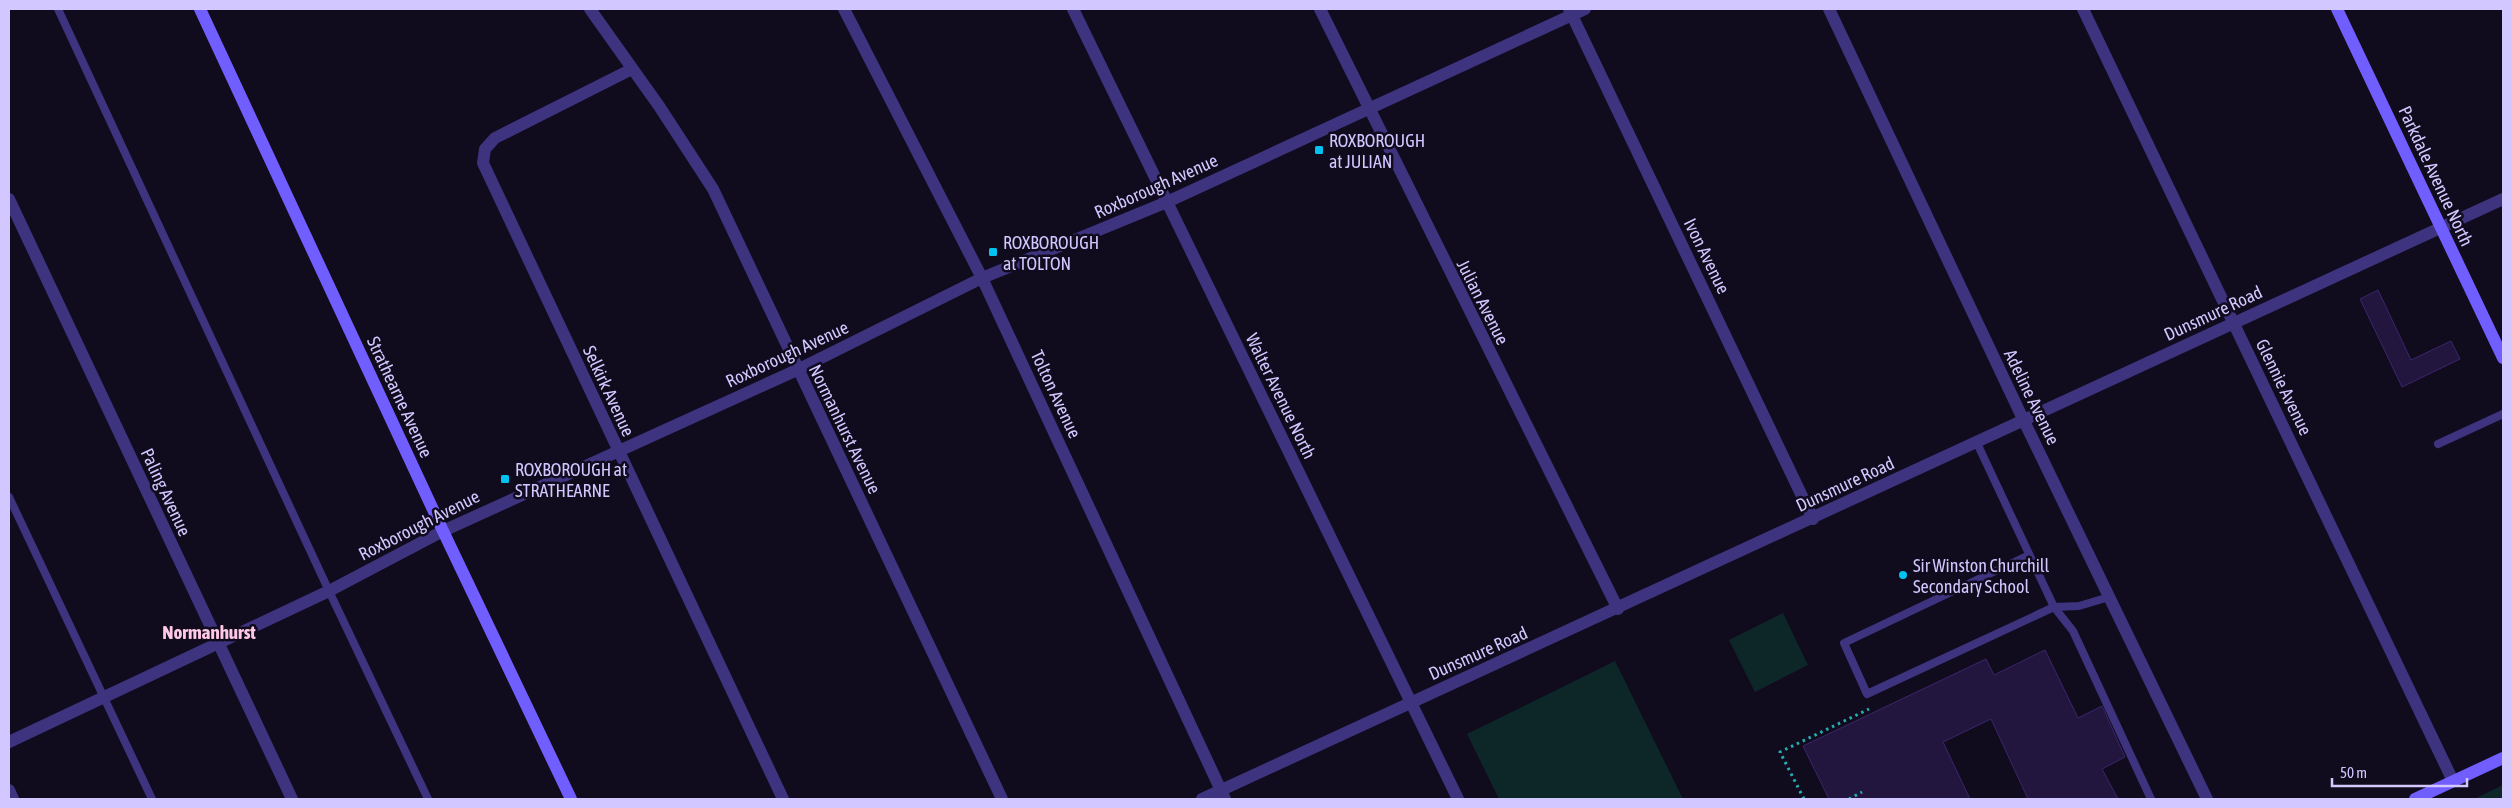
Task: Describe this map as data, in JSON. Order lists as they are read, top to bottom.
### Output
{
  "streets": {
    "street": [
      "Parkdale Avenue North",
      "Roxborough Avenue",
      "Ivon Avenue",
      "Julian Avenue",
      "Dunsmure Road",
      "Glennie Avenue",
      "Selkirk Avenue",
      "Tolton Avenue",
      "Walter Avenue North",
      "Strathearne Avenue",
      "Adeline Avenue",
      "Normanhurst Avenue",
      "Paling Avenue"
    ]
  },
  "crossings": [
    ["Parkdale Avenue North", "Dunsmure Road"],
    ["Roxborough Avenue", "Ivon Avenue"],
    ["Roxborough Avenue", "Julian Avenue"],
    ["Roxborough Avenue", "Selkirk Avenue"],
    ["Roxborough Avenue", "Tolton Avenue"],
    ["Roxborough Avenue", "Walter Avenue North"],
    ["Roxborough Avenue", "Strathearne Avenue"],
    ["Roxborough Avenue", "Normanhurst Avenue"],
    ["Roxborough Avenue", "Paling Avenue"],
    ["Ivon Avenue", "Dunsmure Road"],
    ["Julian Avenue", "Dunsmure Road"],
    ["Dunsmure Road", "Glennie Avenue"],
    ["Dunsmure Road", "Tolton Avenue"],
    ["Dunsmure Road", "Walter Avenue North"],
    ["Dunsmure Road", "Adeline Avenue"],
    ["Selkirk Avenue", "Normanhurst Avenue"]
  ],
  "districts": ["Normanhurst"],
  "places": {
    "transit": ["ROXBOROUGH at JULIAN", "ROXBOROUGH at TOLTON", "ROXBOROUGH at STRATHEARNE"],
    "other": ["Sir Winston Churchill Secondary School"]
  },
  "scale_bar": "50 m"
}
